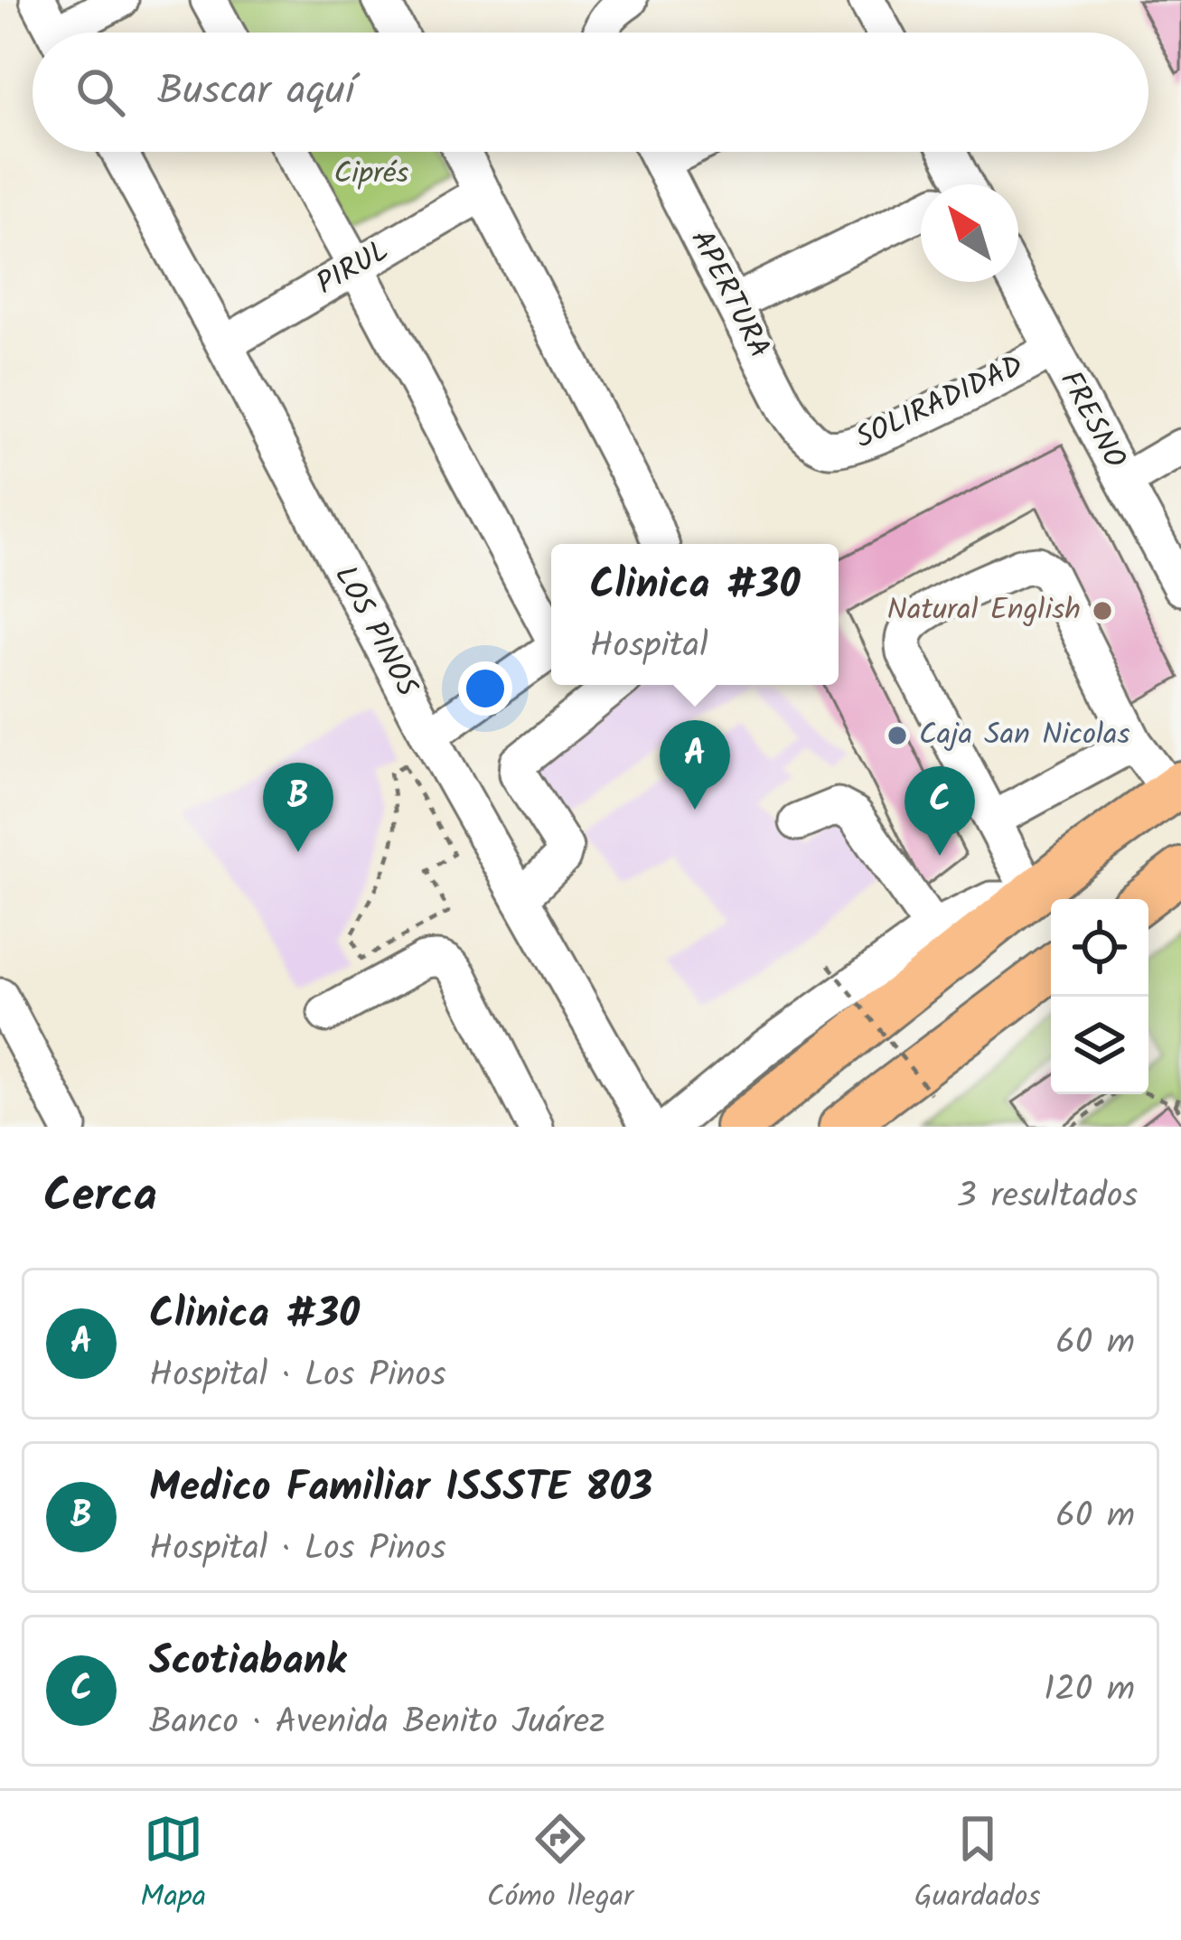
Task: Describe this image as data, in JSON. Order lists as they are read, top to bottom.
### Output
{
  "streets": {
    "street": [
      "PIRUL",
      "APERTURA",
      "SOLIRADIDAD",
      "FRESNO",
      "LOS PINOS"
    ]
  },
  "crossings": [
    ["PIRUL", "LOS PINOS"],
    ["APERTURA", "SOLIRADIDAD"],
    ["SOLIRADIDAD", "FRESNO"]
  ],
  "parks": ["Ciprés"],
  "places": ["Natural English", "Caja San Nicolas"],
  "north": "top left",
  "page": {
    "search": "Buscar aquí",
    "popup": ["Clinica #30", "Hospital"],
    "pins": ["A", "B", "C"],
    "heading": ["Cerca", "3 resultados"],
    "list": [
      {
        "mark": "A",
        "name": "Clinica #30",
        "note": "Hospital · Los Pinos",
        "value": "60 m"
      },
      {
        "mark": "B",
        "name": "Medico Familiar ISSSTE 803",
        "note": "Hospital · Los Pinos",
        "value": "60 m"
      },
      {
        "mark": "C",
        "name": "Scotiabank",
        "note": "Banco · Avenida Benito Juárez",
        "value": "120 m"
      }
    ],
    "nav": ["Mapa", "Cómo llegar", "Guardados"]
  }
}
